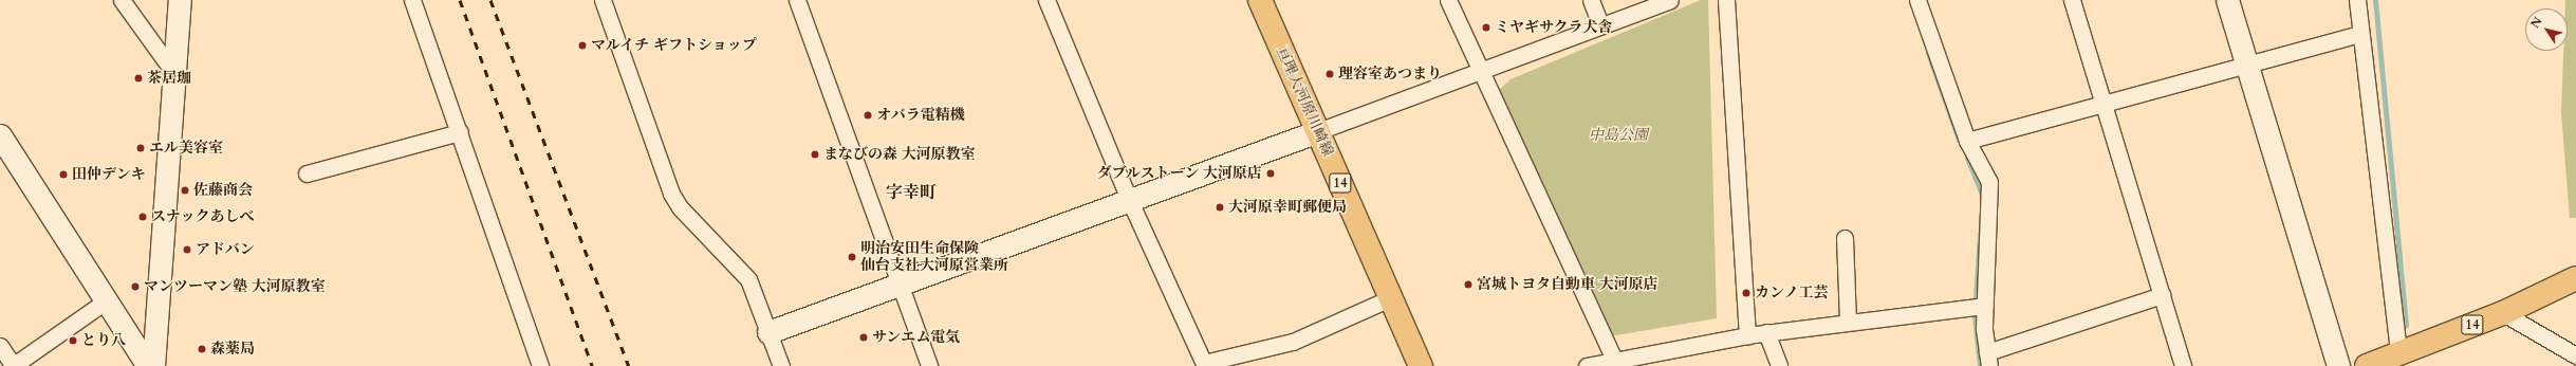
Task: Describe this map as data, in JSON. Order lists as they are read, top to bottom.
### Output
{
  "streets": {
    "main road": ["亘理大河原川崎線", "14"]
  },
  "districts": ["字幸町"],
  "parks": ["中島公園"],
  "places": [
    "ミヤギサクラ犬舎",
    "マルイチ ギフトショップ",
    "理容室あつまり",
    "茶居珈",
    "オバラ電精機",
    "エル美容室",
    "まなびの森 大河原教室",
    "ダブルストーン 大河原店",
    "田仲デンキ",
    "佐藤商会",
    "大河原幸町郵便局",
    "スナックあしべ",
    "アドバン",
    "明治安田生命保険 仙台支社大河原営業所",
    "宮城トヨタ自動車 大河原店",
    "マンツーマン塾 大河原教室",
    "カンノ工芸",
    "サンエム電気",
    "とり八",
    "森薬局"
  ],
  "north": "top left"
}
